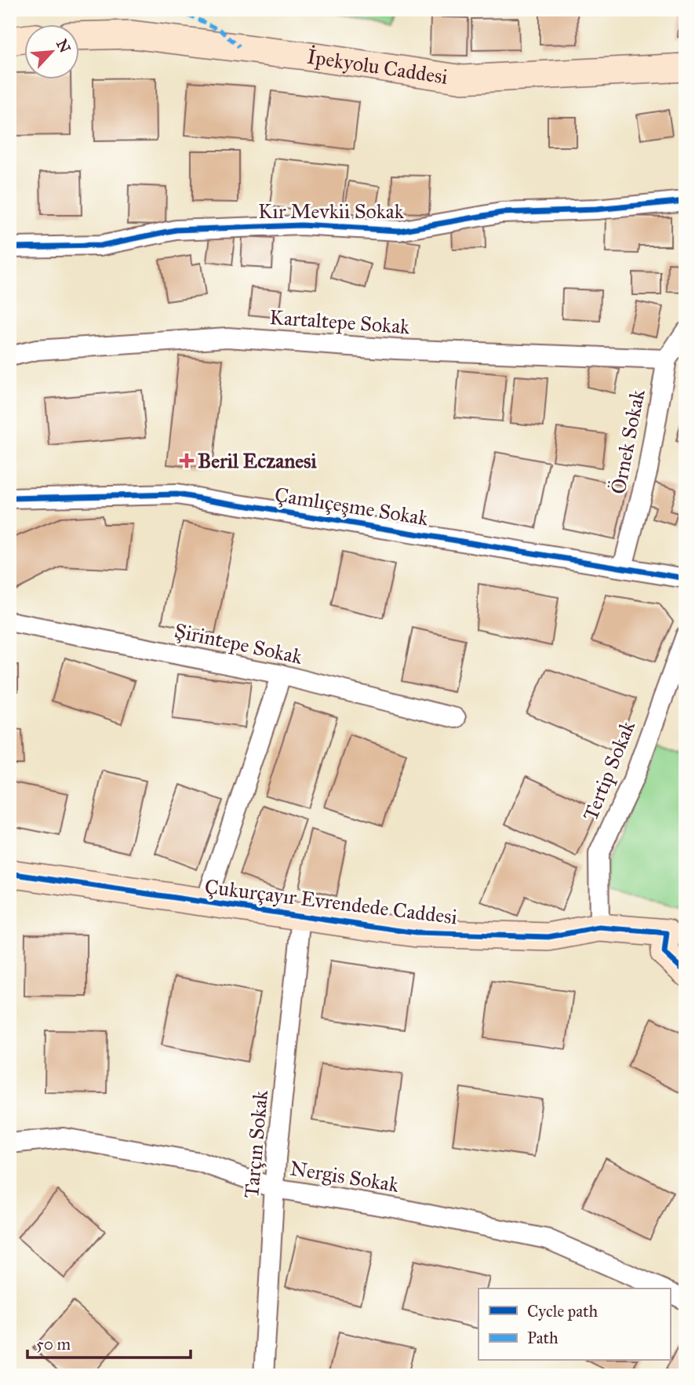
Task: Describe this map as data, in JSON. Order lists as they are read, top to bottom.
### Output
{
  "streets": {
    "street": [
      "İpekyolu Caddesi",
      "Kır Mevkii Sokak",
      "Kartaltepe Sokak",
      "Örnek Sokak",
      "Çamlıçeşme Sokak",
      "Şirintepe Sokak",
      "Tertip Sokak",
      "Çukurçayır Evrendede Caddesi",
      "Tarçın Sokak",
      "Nergis Sokak"
    ]
  },
  "crossings": [
    ["Kartaltepe Sokak", "Örnek Sokak"],
    ["Örnek Sokak", "Çamlıçeşme Sokak"],
    ["Tertip Sokak", "Çukurçayır Evrendede Caddesi"],
    ["Çukurçayır Evrendede Caddesi", "Tarçın Sokak"],
    ["Tarçın Sokak", "Nergis Sokak"]
  ],
  "places": {
    "health": ["Beril Eczanesi"]
  },
  "legend": ["Cycle path", "Path"],
  "scale_bar": "50 m",
  "north": "top right"
}
